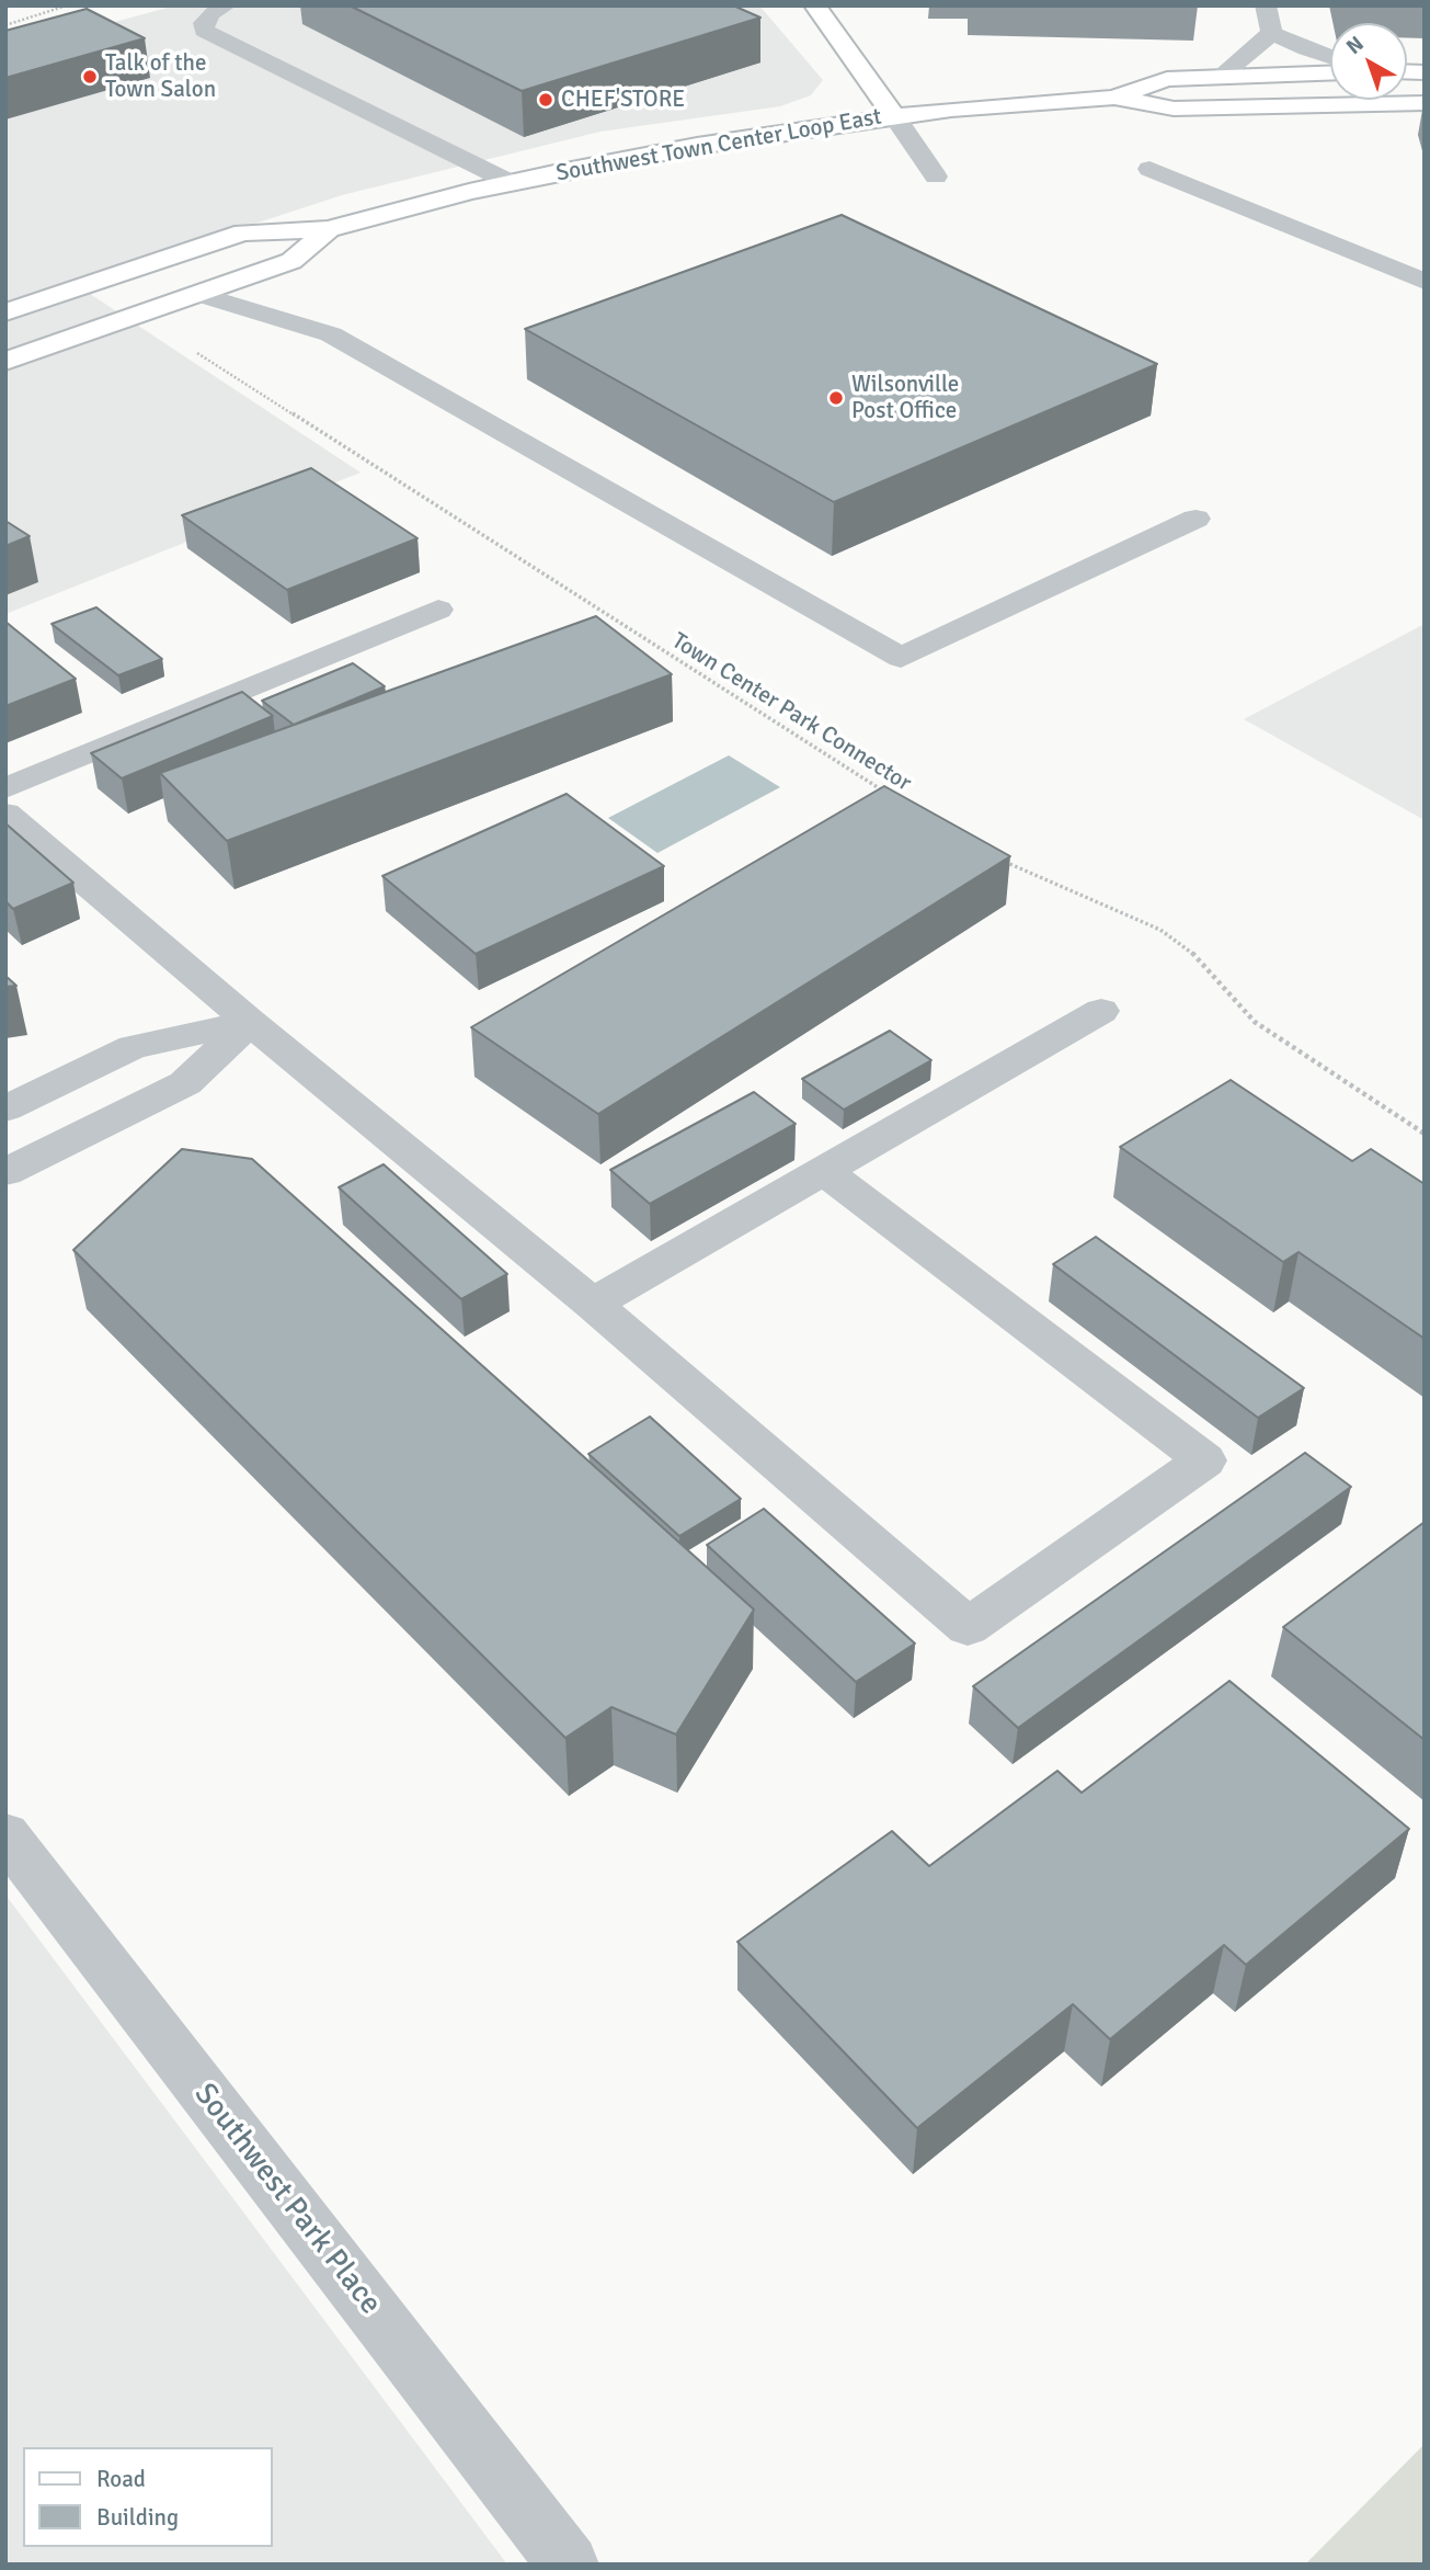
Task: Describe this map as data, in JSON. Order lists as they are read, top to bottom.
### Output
{
  "streets": {
    "main road": ["Southwest Town Center Loop East"],
    "street": ["Southwest Park Place"],
    "path": ["Town Center Park Connector"]
  },
  "crossings": [
    ["Southwest Town Center Loop East", "Town Center Park Connector"]
  ],
  "places": ["Talk of the Town Salon", "CHEF'STORE", "Wilsonville Post Office"],
  "legend": ["Road", "Building"],
  "north": "top left"
}
